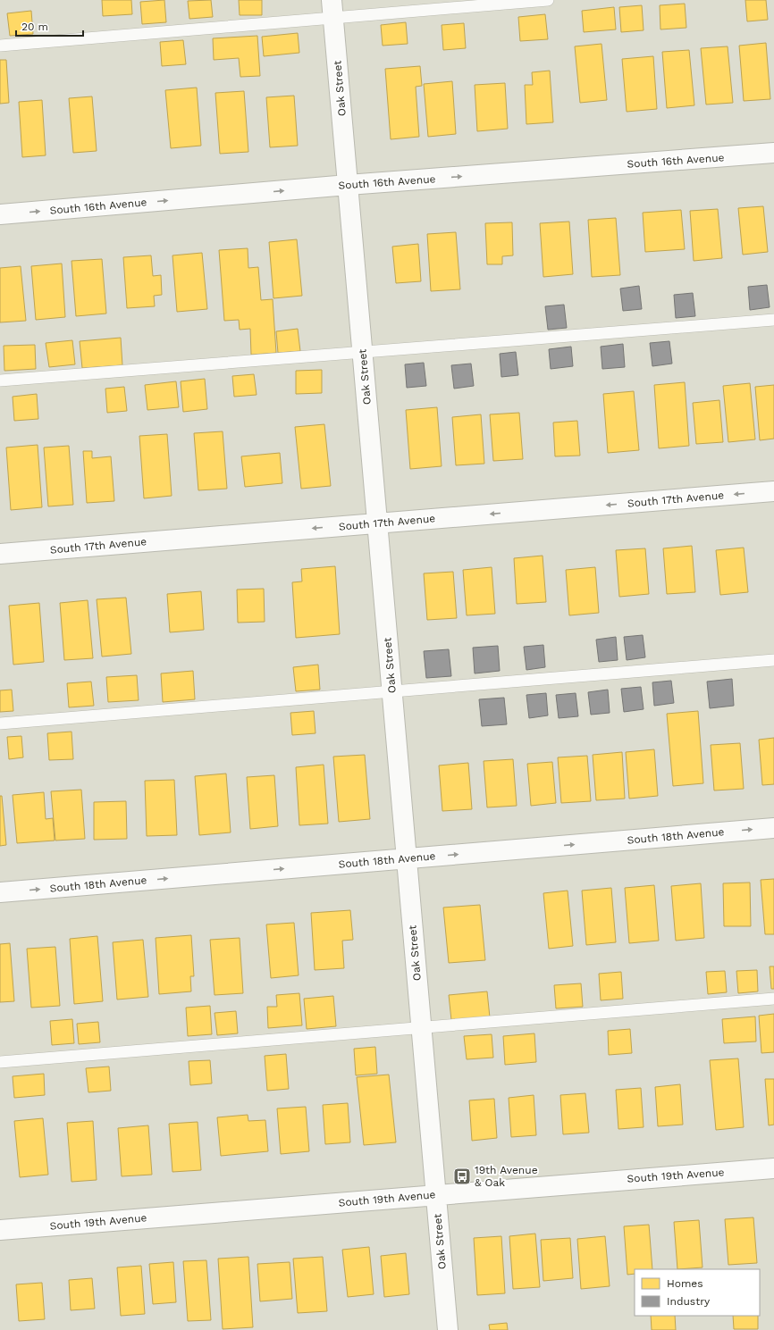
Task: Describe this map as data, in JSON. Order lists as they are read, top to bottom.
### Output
{
  "streets": {
    "street": [
      "Oak Street",
      "South 16th Avenue",
      "South 17th Avenue",
      "South 18th Avenue",
      "South 19th Avenue"
    ]
  },
  "crossings": [
    ["Oak Street", "South 16th Avenue"],
    ["Oak Street", "South 17th Avenue"],
    ["Oak Street", "South 18th Avenue"],
    ["Oak Street", "South 19th Avenue"]
  ],
  "one_way": ["South 16th Avenue", "South 17th Avenue", "South 18th Avenue"],
  "places": {
    "bus stop": ["19th Avenue & Oak"]
  },
  "legend": ["Homes", "Industry"],
  "scale_bar": "20 m"
}
